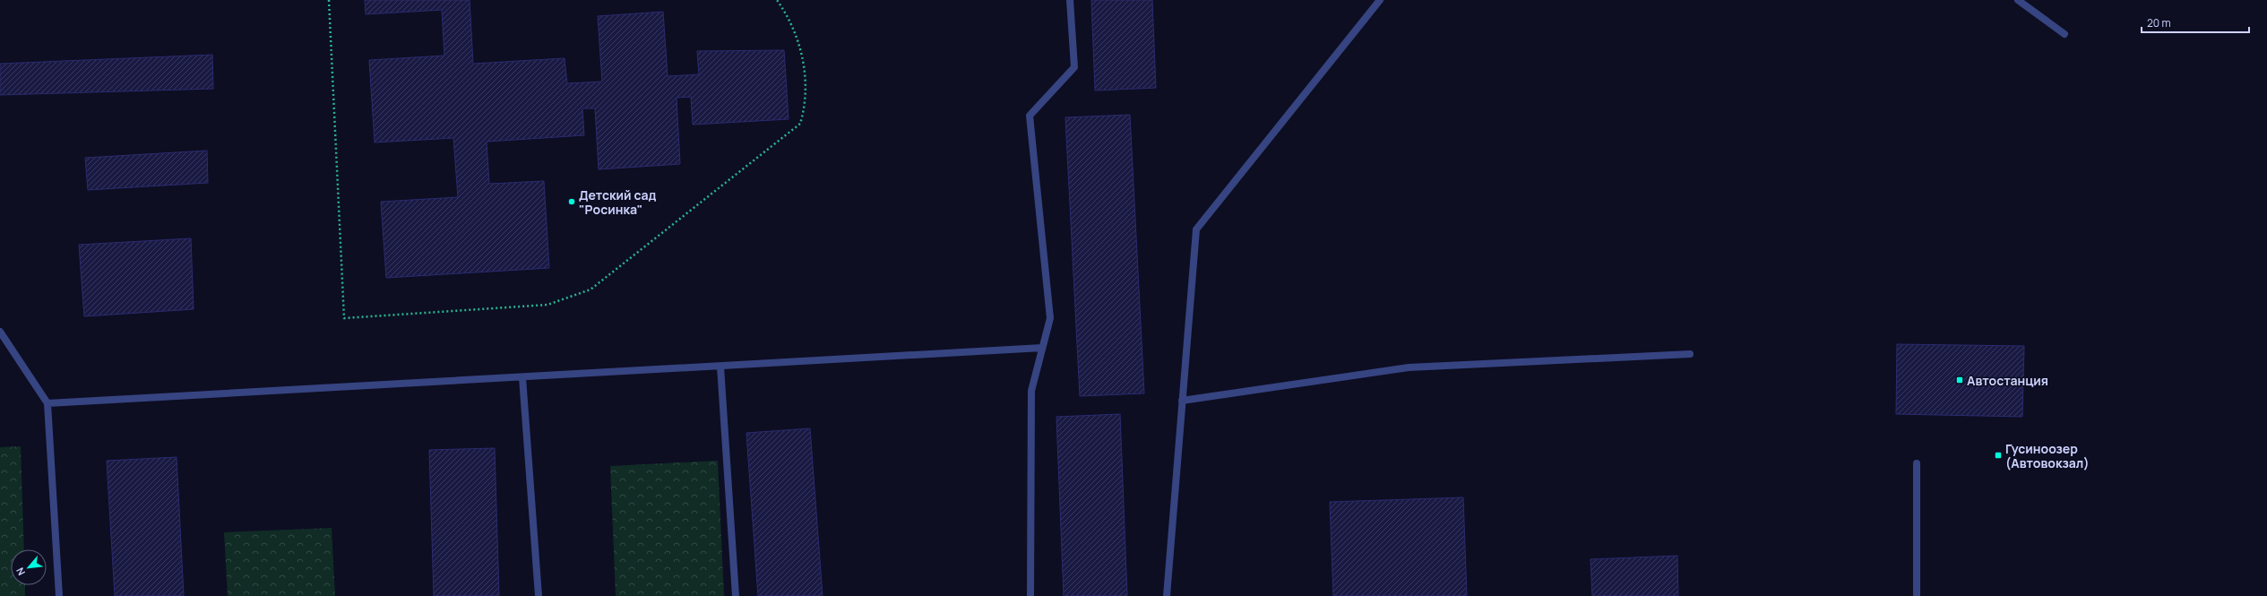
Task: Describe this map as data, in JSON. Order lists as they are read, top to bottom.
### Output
{
  "places": {
    "other": ["Детский сад \"Росинка\""],
    "transit": ["Автостанция", "Гусиноозер (Автовокзал)"]
  },
  "scale_bar": "20 m",
  "north": "bottom left"
}
